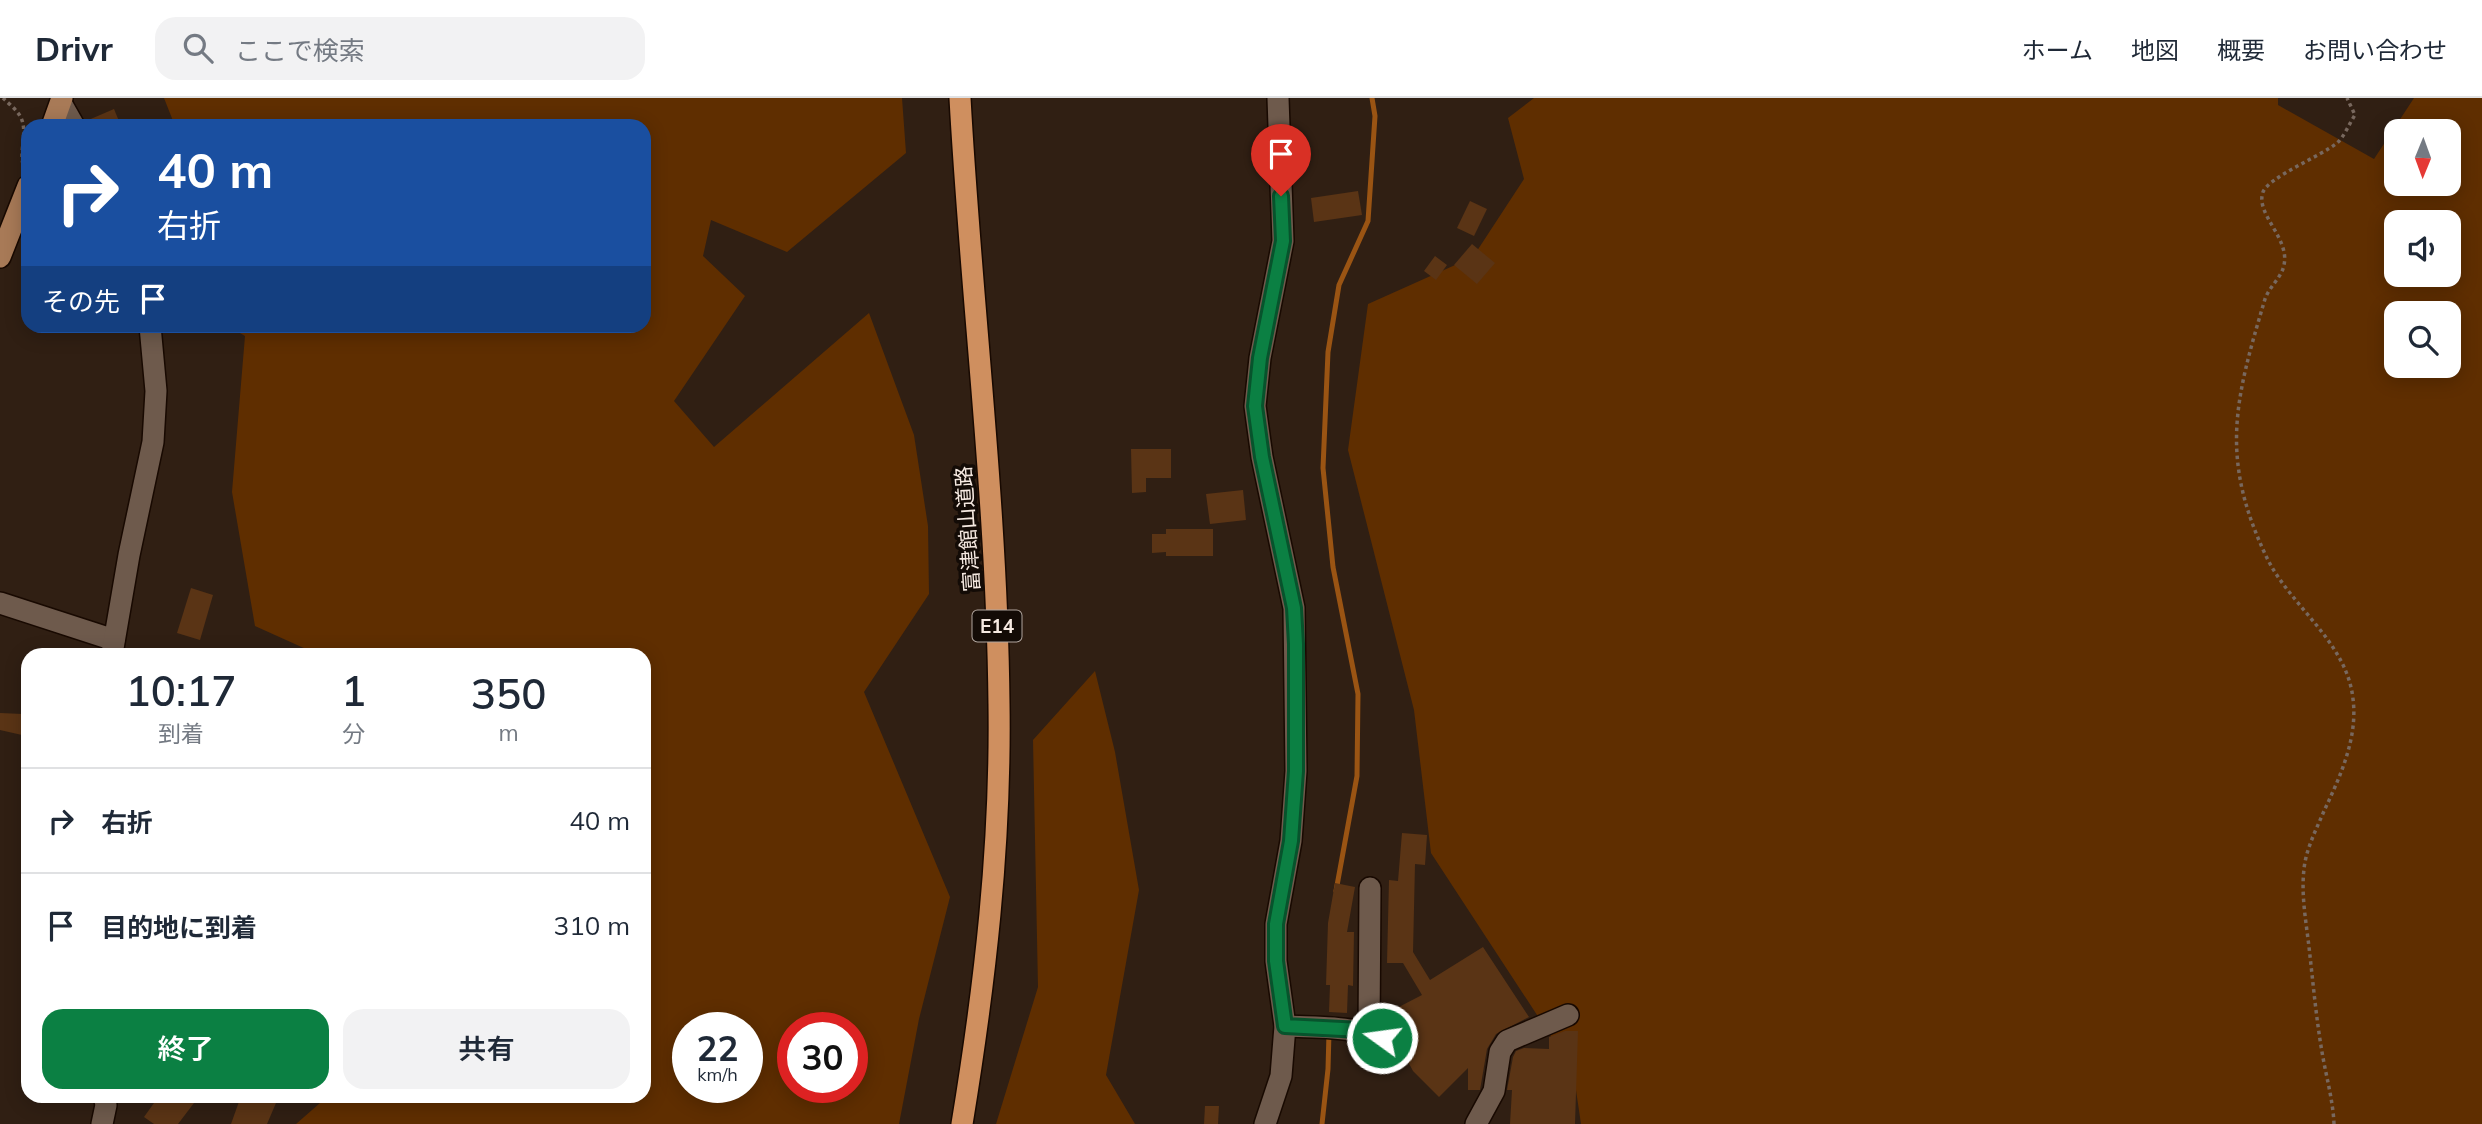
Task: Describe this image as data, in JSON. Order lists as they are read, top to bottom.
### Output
{
  "streets": {
    "highway": ["富津館山道路", "E14"]
  },
  "north": "bottom",
  "page": {
    "header": "Drivr",
    "search": "ここで検索",
    "nav": [
      "ホーム",
      "地図",
      "概要",
      "お問い合わせ"
    ],
    "turn": ["40 m", "右折"],
    "then": "その先",
    "eta": [
      "10:17",
      "到着",
      "1",
      "分",
      "350",
      "m"
    ],
    "list": [
      {
        "name": "右折",
        "value": "40 m"
      },
      {
        "name": "目的地に到着",
        "value": "310 m"
      }
    ],
    "buttons": ["終了", "共有"],
    "speed": "22 km/h",
    "limit": "30"
  }
}
